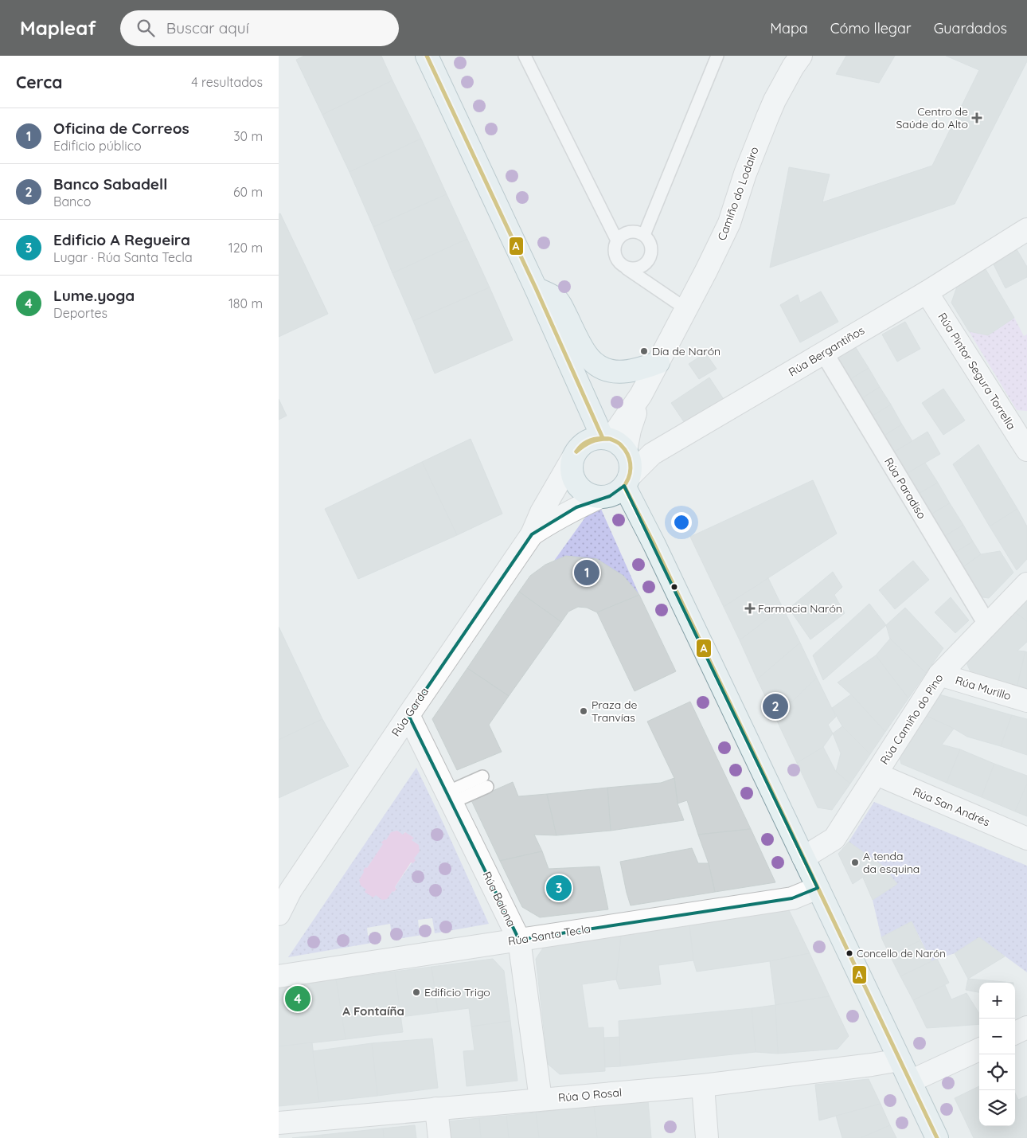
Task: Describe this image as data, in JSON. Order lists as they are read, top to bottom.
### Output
{
  "streets": {
    "street": [
      "Camiño do Lodairo",
      "Rúa Bergantiños",
      "Rúa Pintor Segura Torrella",
      "Rúa Paradiso",
      "Rúa Murillo",
      "Rúa Garda",
      "Rúa Camiño do Pino",
      "Rúa San Andrés",
      "Rúa Baiona",
      "Rúa Santa Tecla",
      "Rúa O Rosal"
    ]
  },
  "crossings": [
    ["Camiño do Lodairo", "Rúa Bergantiños"],
    ["Camiño do Lodairo", "Rúa Garda"],
    ["Rúa Bergantiños", "Rúa Pintor Segura Torrella"],
    ["Rúa Bergantiños", "Rúa Paradiso"],
    ["Rúa Bergantiños", "Rúa Garda"],
    ["Rúa Paradiso", "Rúa Camiño do Pino"],
    ["Rúa Murillo", "Rúa Camiño do Pino"],
    ["Rúa Garda", "Rúa Baiona"],
    ["Rúa Camiño do Pino", "Rúa San Andrés"],
    ["Rúa Baiona", "Rúa Santa Tecla"],
    ["Rúa Baiona", "Rúa O Rosal"]
  ],
  "districts": ["A Fontaíña"],
  "places": {
    "health": ["Centro de Saúde do Alto", "Farmacia Narón"],
    "other": [
      "Día de Narón",
      "Praza de Tranvías",
      "A tenda da esquina",
      "Concello de Narón",
      "Edificio Trigo"
    ]
  },
  "lines": ["transit line A"],
  "page": {
    "header": "Mapleaf",
    "search": "Buscar aquí",
    "nav": ["Mapa", "Cómo llegar", "Guardados"],
    "heading": ["Cerca", "4 resultados"],
    "list": [
      {
        "mark": "1",
        "name": "Oficina de Correos",
        "note": "Edificio público",
        "value": "30 m"
      },
      {
        "mark": "2",
        "name": "Banco Sabadell",
        "note": "Banco",
        "value": "60 m"
      },
      {
        "mark": "3",
        "name": "Edificio A Regueira",
        "note": "Lugar · Rúa Santa Tecla",
        "value": "120 m"
      },
      {
        "mark": "4",
        "name": "Lume.yoga",
        "note": "Deportes",
        "value": "180 m"
      }
    ],
    "pins": [
      "1",
      "2",
      "3",
      "4"
    ],
    "map_buttons": ["+", "−"]
  }
}
